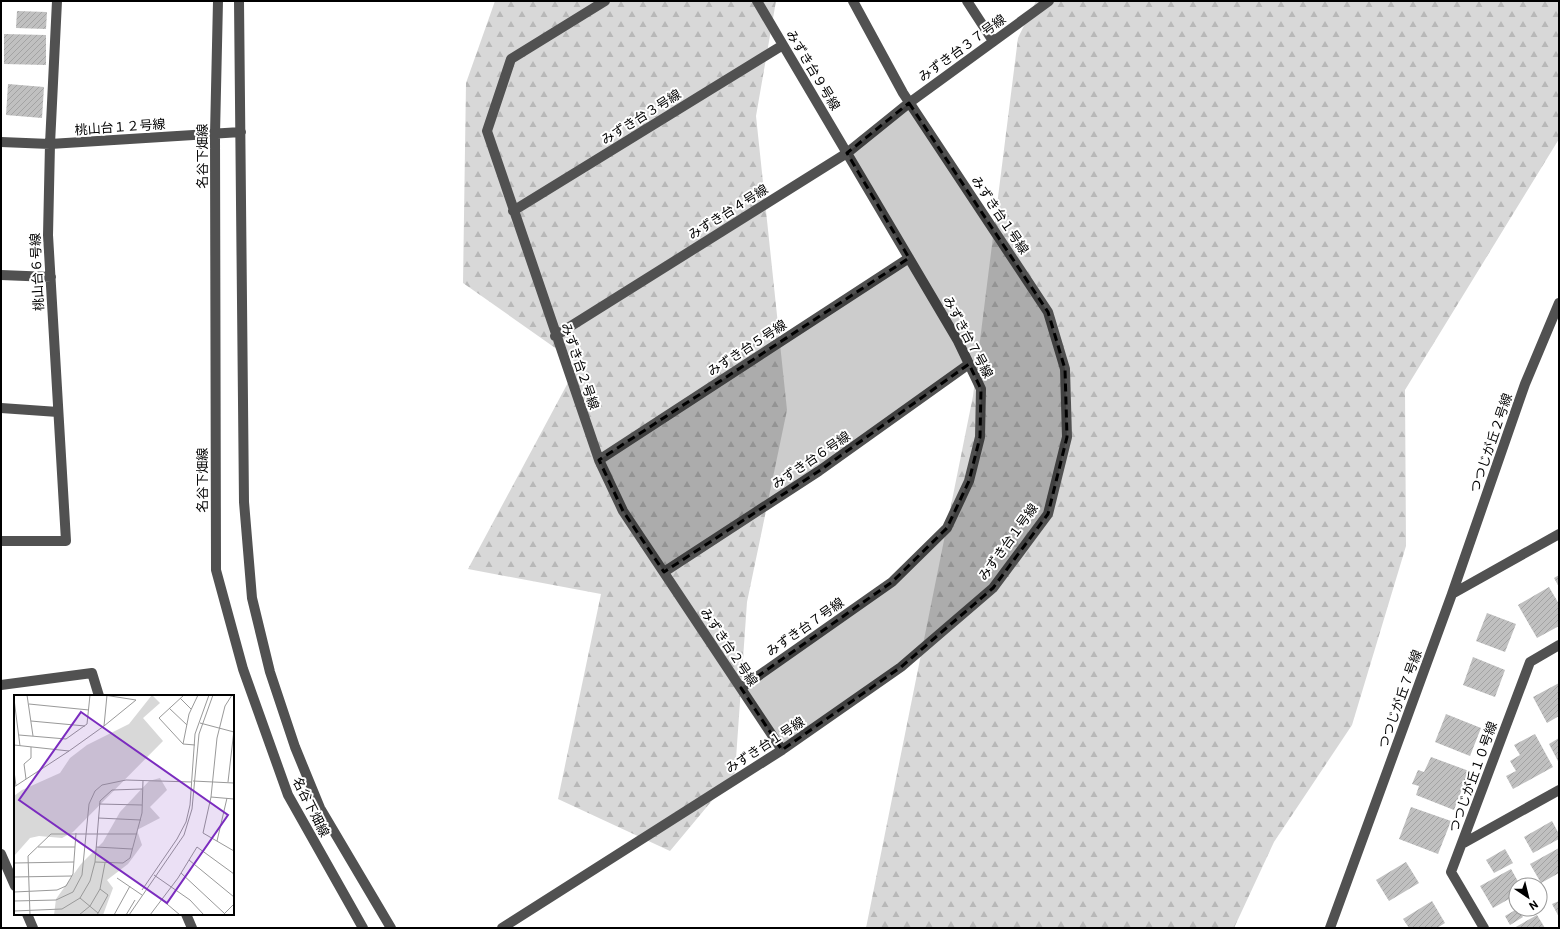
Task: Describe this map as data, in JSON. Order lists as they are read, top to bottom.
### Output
{
  "streets": {
    "street": [
      "みずき台３７号線",
      "みずき台９号線",
      "みずき台３号線",
      "桃山台１２号線",
      "名谷下畑線",
      "みずき台４号線",
      "みずき台１号線",
      "桃山台６号線",
      "みずき台７号線",
      "みずき台５号線",
      "みずき台２号線",
      "つつじが丘２号線",
      "みずき台６号線",
      "つつじが丘７号線",
      "つつじが丘１０号線"
    ]
  },
  "crossings": [
    ["みずき台３７号線", "みずき台４号線"],
    ["みずき台３７号線", "みずき台１号線"],
    ["みずき台９号線", "みずき台３号線"],
    ["みずき台９号線", "みずき台４号線"],
    ["みずき台９号線", "みずき台７号線"],
    ["みずき台３号線", "みずき台２号線"],
    ["桃山台１２号線", "名谷下畑線"],
    ["桃山台１２号線", "桃山台６号線"],
    ["みずき台４号線", "みずき台１号線"],
    ["みずき台４号線", "みずき台７号線"],
    ["みずき台４号線", "みずき台２号線"],
    ["みずき台１号線", "みずき台２号線"],
    ["みずき台７号線", "みずき台５号線"],
    ["みずき台７号線", "みずき台２号線"],
    ["みずき台７号線", "みずき台６号線"],
    ["みずき台５号線", "みずき台２号線"],
    ["みずき台２号線", "みずき台６号線"],
    ["つつじが丘２号線", "つつじが丘７号線"]
  ],
  "north": "bottom right"
}
